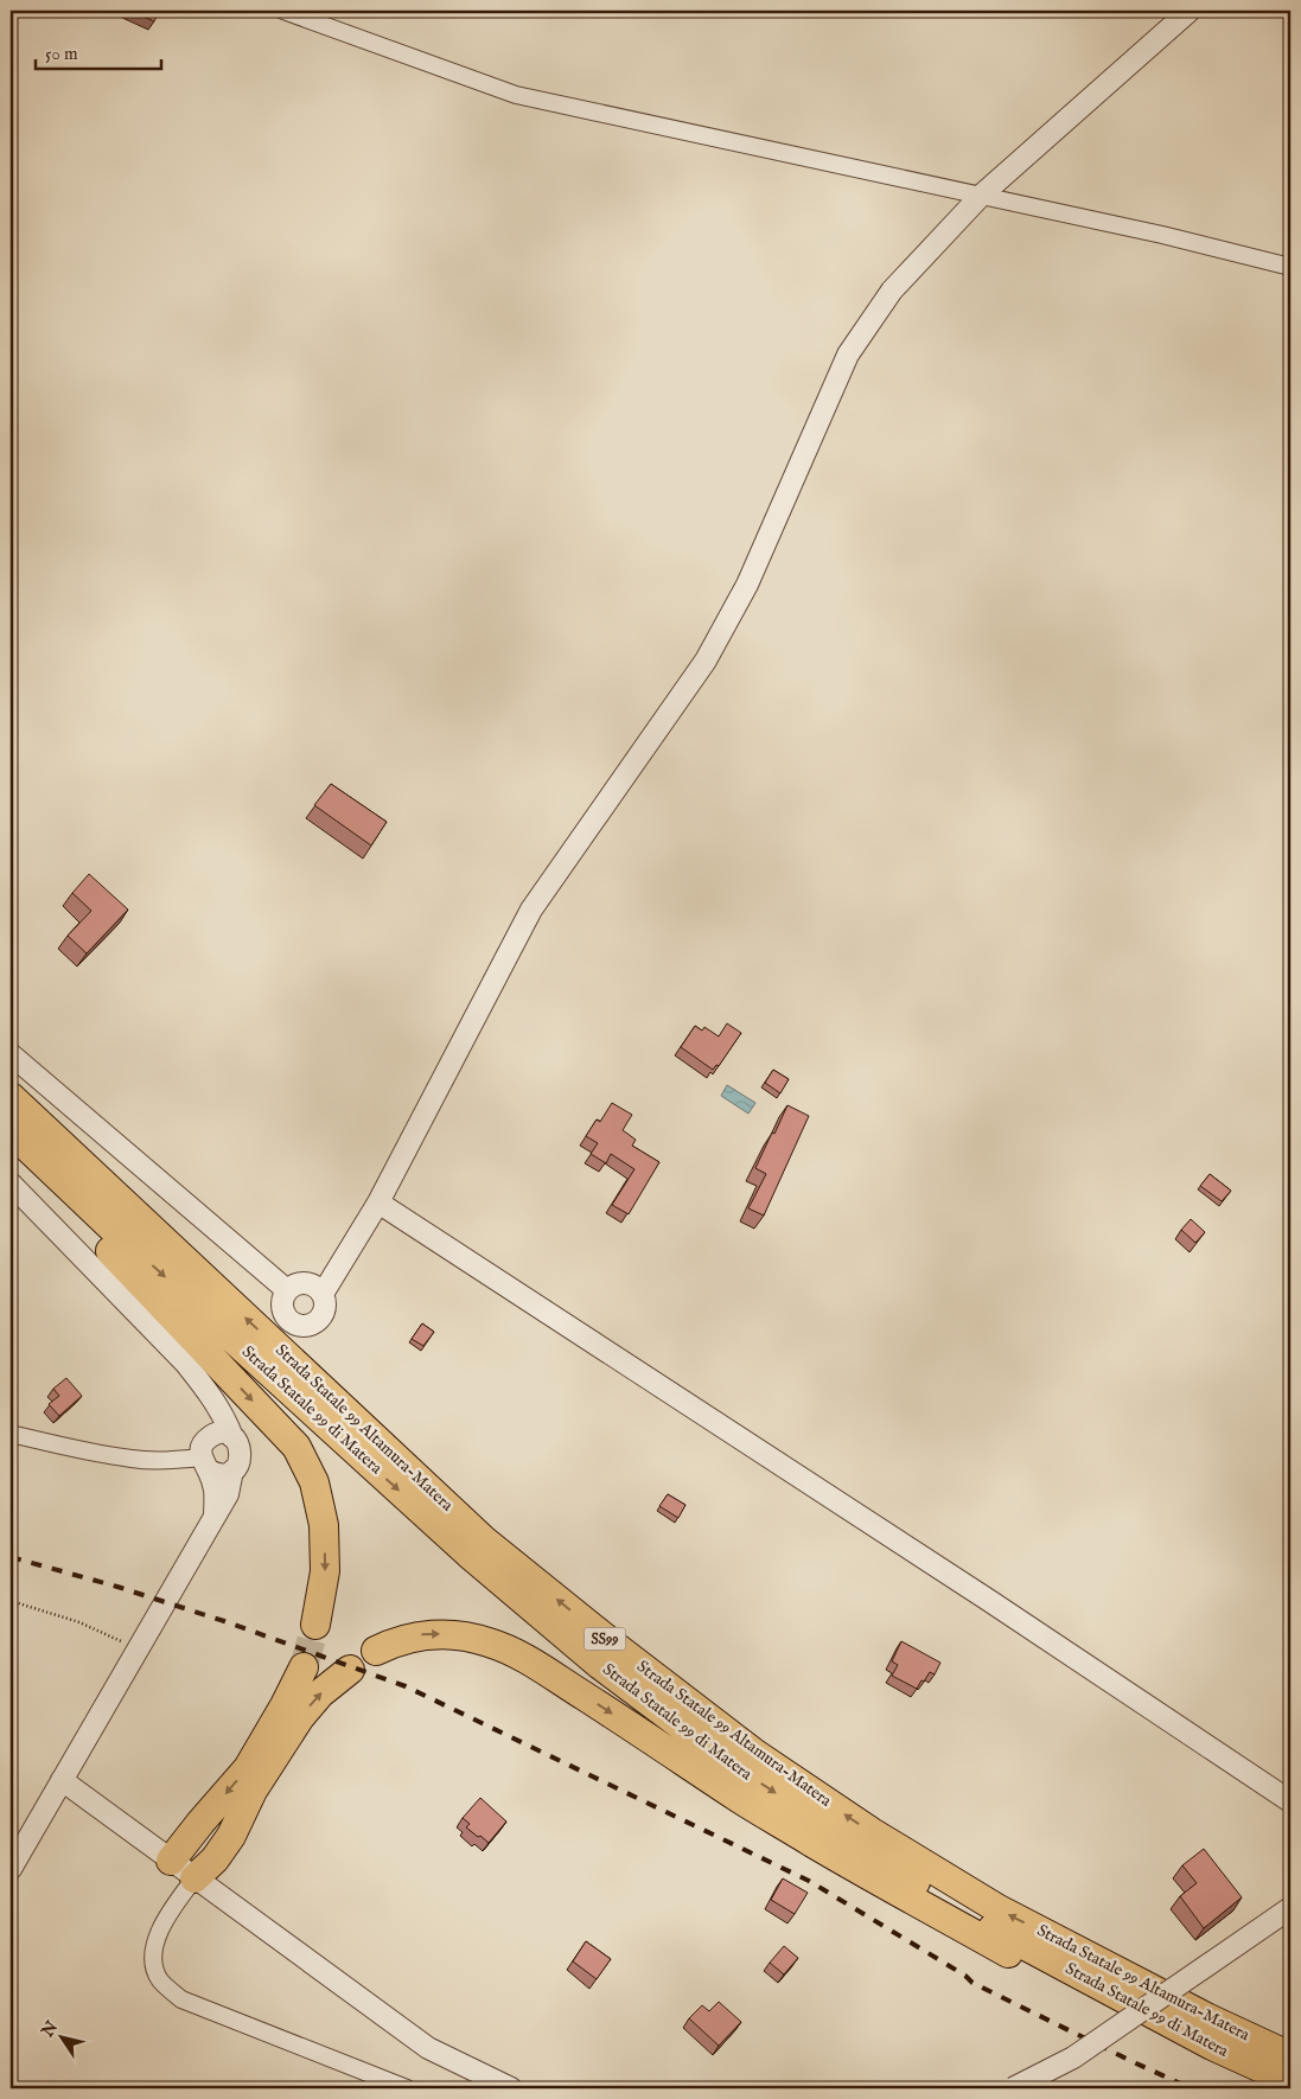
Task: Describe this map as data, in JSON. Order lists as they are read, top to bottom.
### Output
{
  "streets": {
    "highway": ["Strada Statale 99 di Matera", "Strada Statale 99 Altamura-Matera", "SS99"]
  },
  "scale_bar": "50 m",
  "north": "top left"
}
